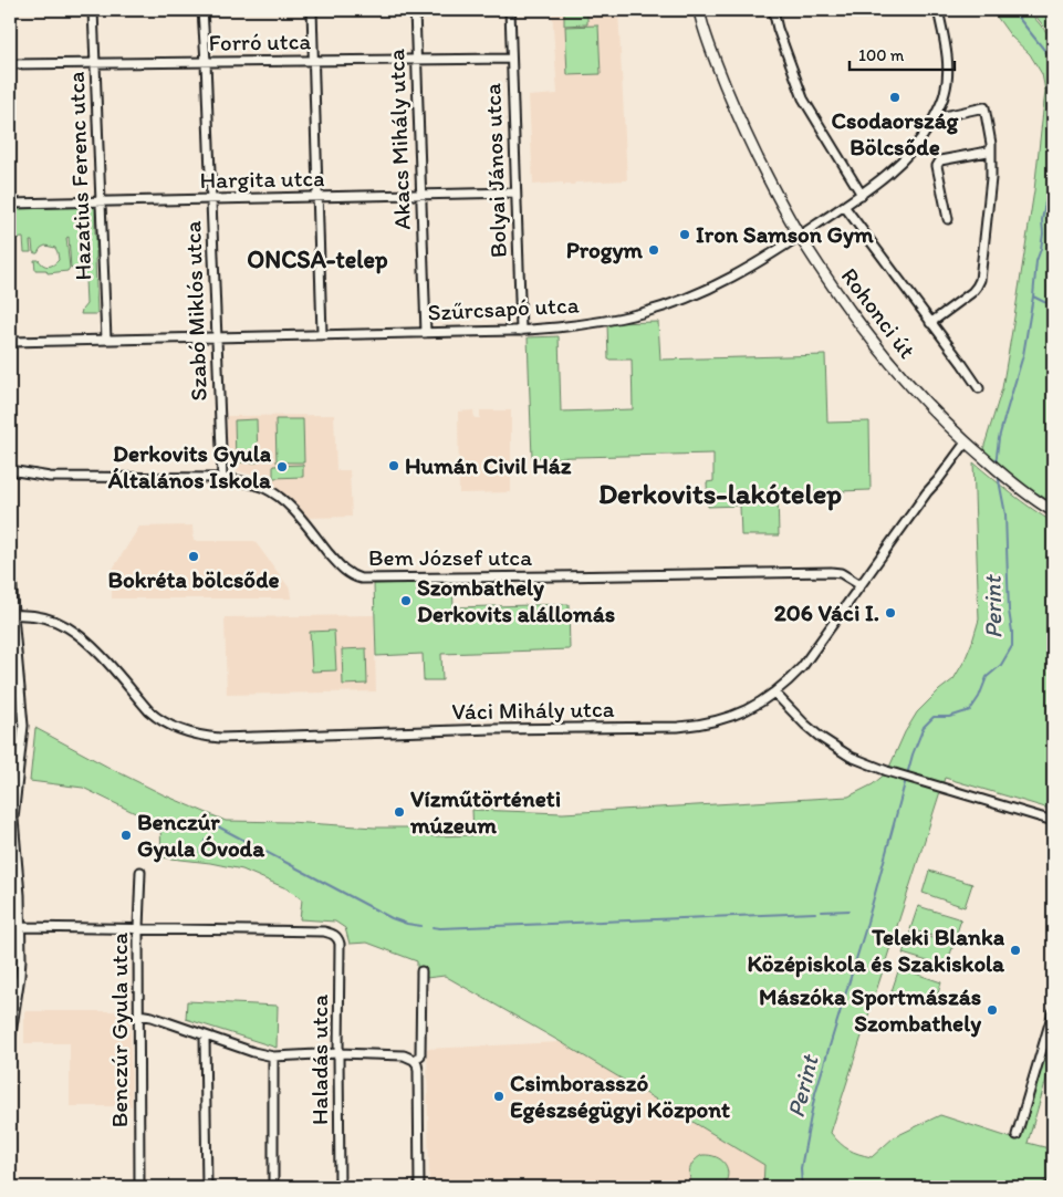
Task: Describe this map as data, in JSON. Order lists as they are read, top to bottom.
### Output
{
  "streets": {
    "main road": ["Rohonci út"],
    "street": [
      "Forró utca",
      "Akacs Mihály utca",
      "Bolyai János utca",
      "Hazatius Ferenc utca",
      "Hargita utca",
      "Szűrcsapó utca",
      "Szabó Miklós utca",
      "Bem József utca",
      "Váci Mihály utca",
      "Benczúr Gyula utca",
      "Haladás utca"
    ]
  },
  "crossings": [
    ["Forró utca", "Akacs Mihály utca"],
    ["Forró utca", "Bolyai János utca"],
    ["Forró utca", "Hazatius Ferenc utca"],
    ["Forró utca", "Szabó Miklós utca"],
    ["Akacs Mihály utca", "Hargita utca"],
    ["Akacs Mihály utca", "Szűrcsapó utca"],
    ["Bolyai János utca", "Hargita utca"],
    ["Bolyai János utca", "Szűrcsapó utca"],
    ["Hazatius Ferenc utca", "Hargita utca"],
    ["Hazatius Ferenc utca", "Szűrcsapó utca"],
    ["Hargita utca", "Szabó Miklós utca"],
    ["Szűrcsapó utca", "Szabó Miklós utca"],
    ["Szűrcsapó utca", "Rohonci út"],
    ["Szabó Miklós utca", "Bem József utca"],
    ["Rohonci út", "Váci Mihály utca"],
    ["Bem József utca", "Váci Mihály utca"],
    ["Benczúr Gyula utca", "Haladás utca"]
  ],
  "districts": ["ONCSA-telep", "Derkovits-lakótelep"],
  "water": ["Perint"],
  "places": [
    "Csodaország Bölcsőde",
    "Iron Samson Gym",
    "Progym",
    "Humán Civil Ház",
    "Derkovits Gyula Általános Iskola",
    "Bokréta bölcsőde",
    "Szombathely Derkovits alállomás",
    "206 Váci I.",
    "Vízműtörténeti múzeum",
    "Benczúr Gyula Óvoda",
    "Teleki Blanka Középiskola és Szakiskola",
    "Mászóka Sportmászás Szombathely",
    "Csimborasszó Egészségügyi Központ"
  ],
  "scale_bar": "100 m"
}
